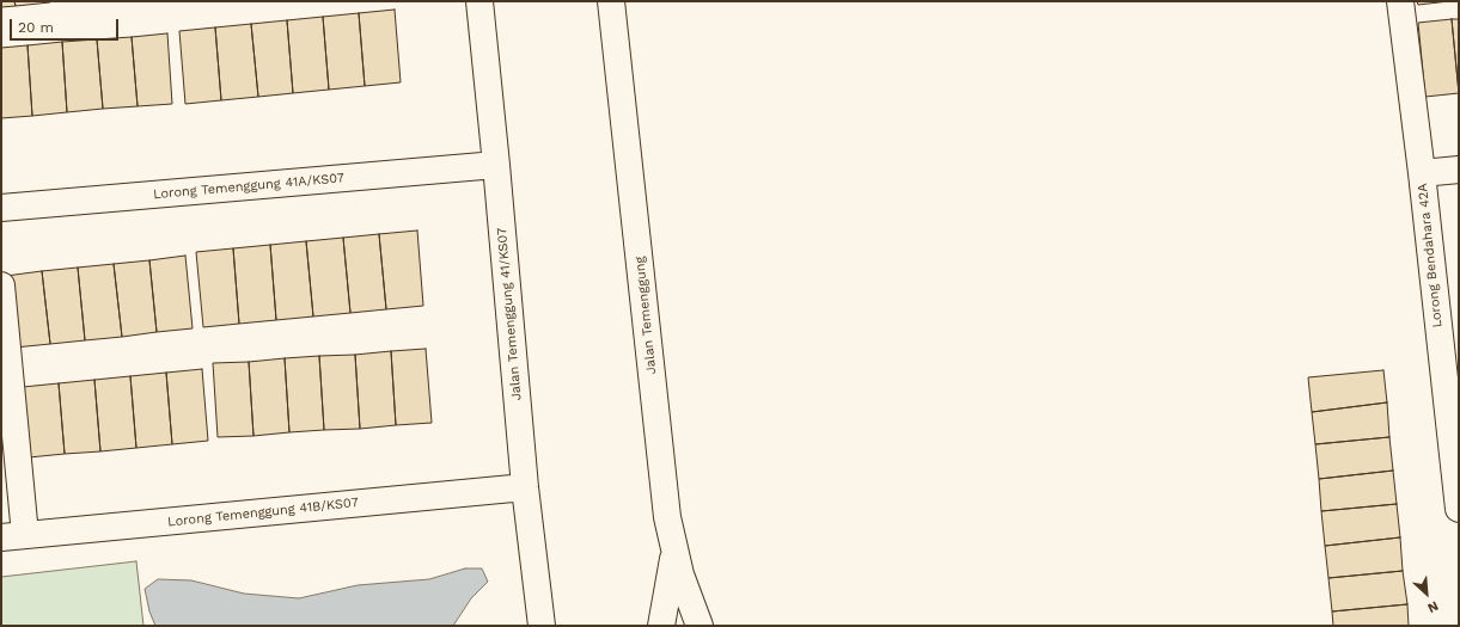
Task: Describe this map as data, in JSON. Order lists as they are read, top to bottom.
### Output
{
  "streets": {
    "street": [
      "Lorong Temenggung 41A/KS07",
      "Lorong Bendahara 42A",
      "Jalan Temenggung 41/KS07",
      "Jalan Temenggung",
      "Lorong Temenggung 41B/KS07"
    ]
  },
  "crossings": [
    ["Lorong Temenggung 41A/KS07", "Jalan Temenggung 41/KS07"],
    ["Jalan Temenggung 41/KS07", "Lorong Temenggung 41B/KS07"]
  ],
  "scale_bar": "20 m",
  "north": "bottom right"
}
